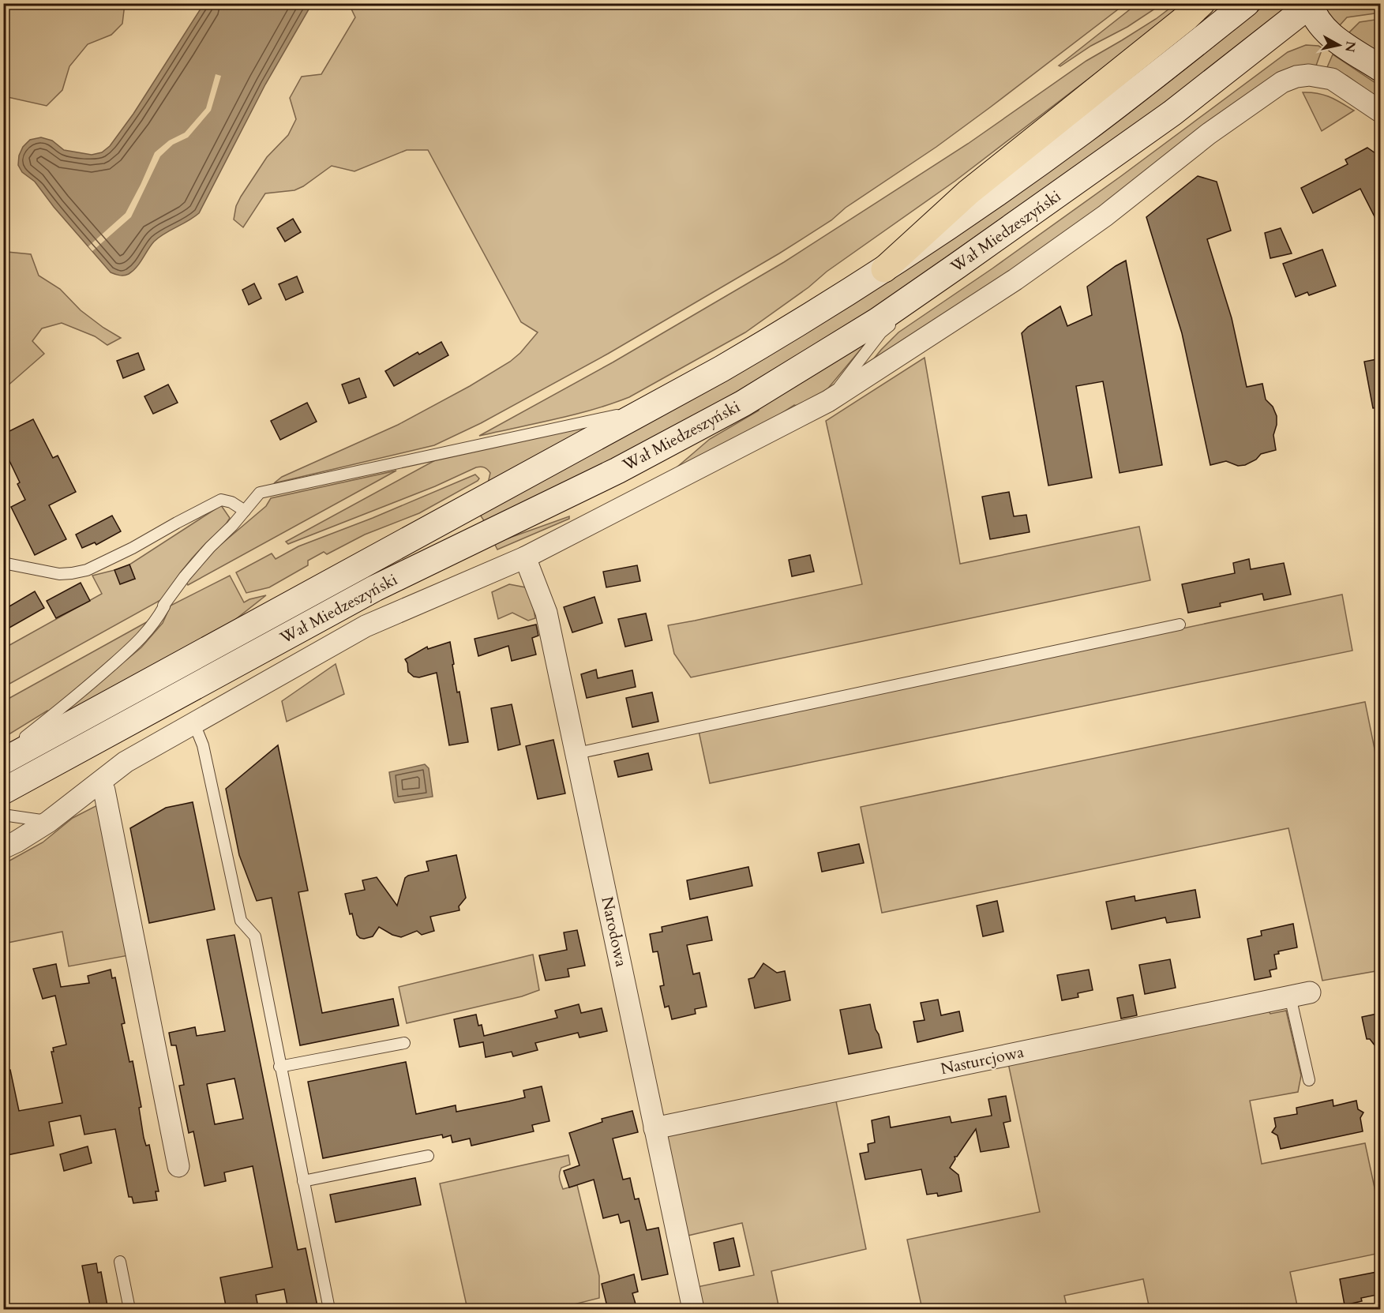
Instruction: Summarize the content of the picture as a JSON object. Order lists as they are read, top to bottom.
{
  "streets": {
    "main road": ["Wał Miedzeszyński"],
    "street": ["Narodowa", "Nasturcjowa"]
  },
  "crossings": [
    ["Wał Miedzeszyński", "Narodowa"],
    ["Narodowa", "Nasturcjowa"]
  ],
  "north": "right"
}
